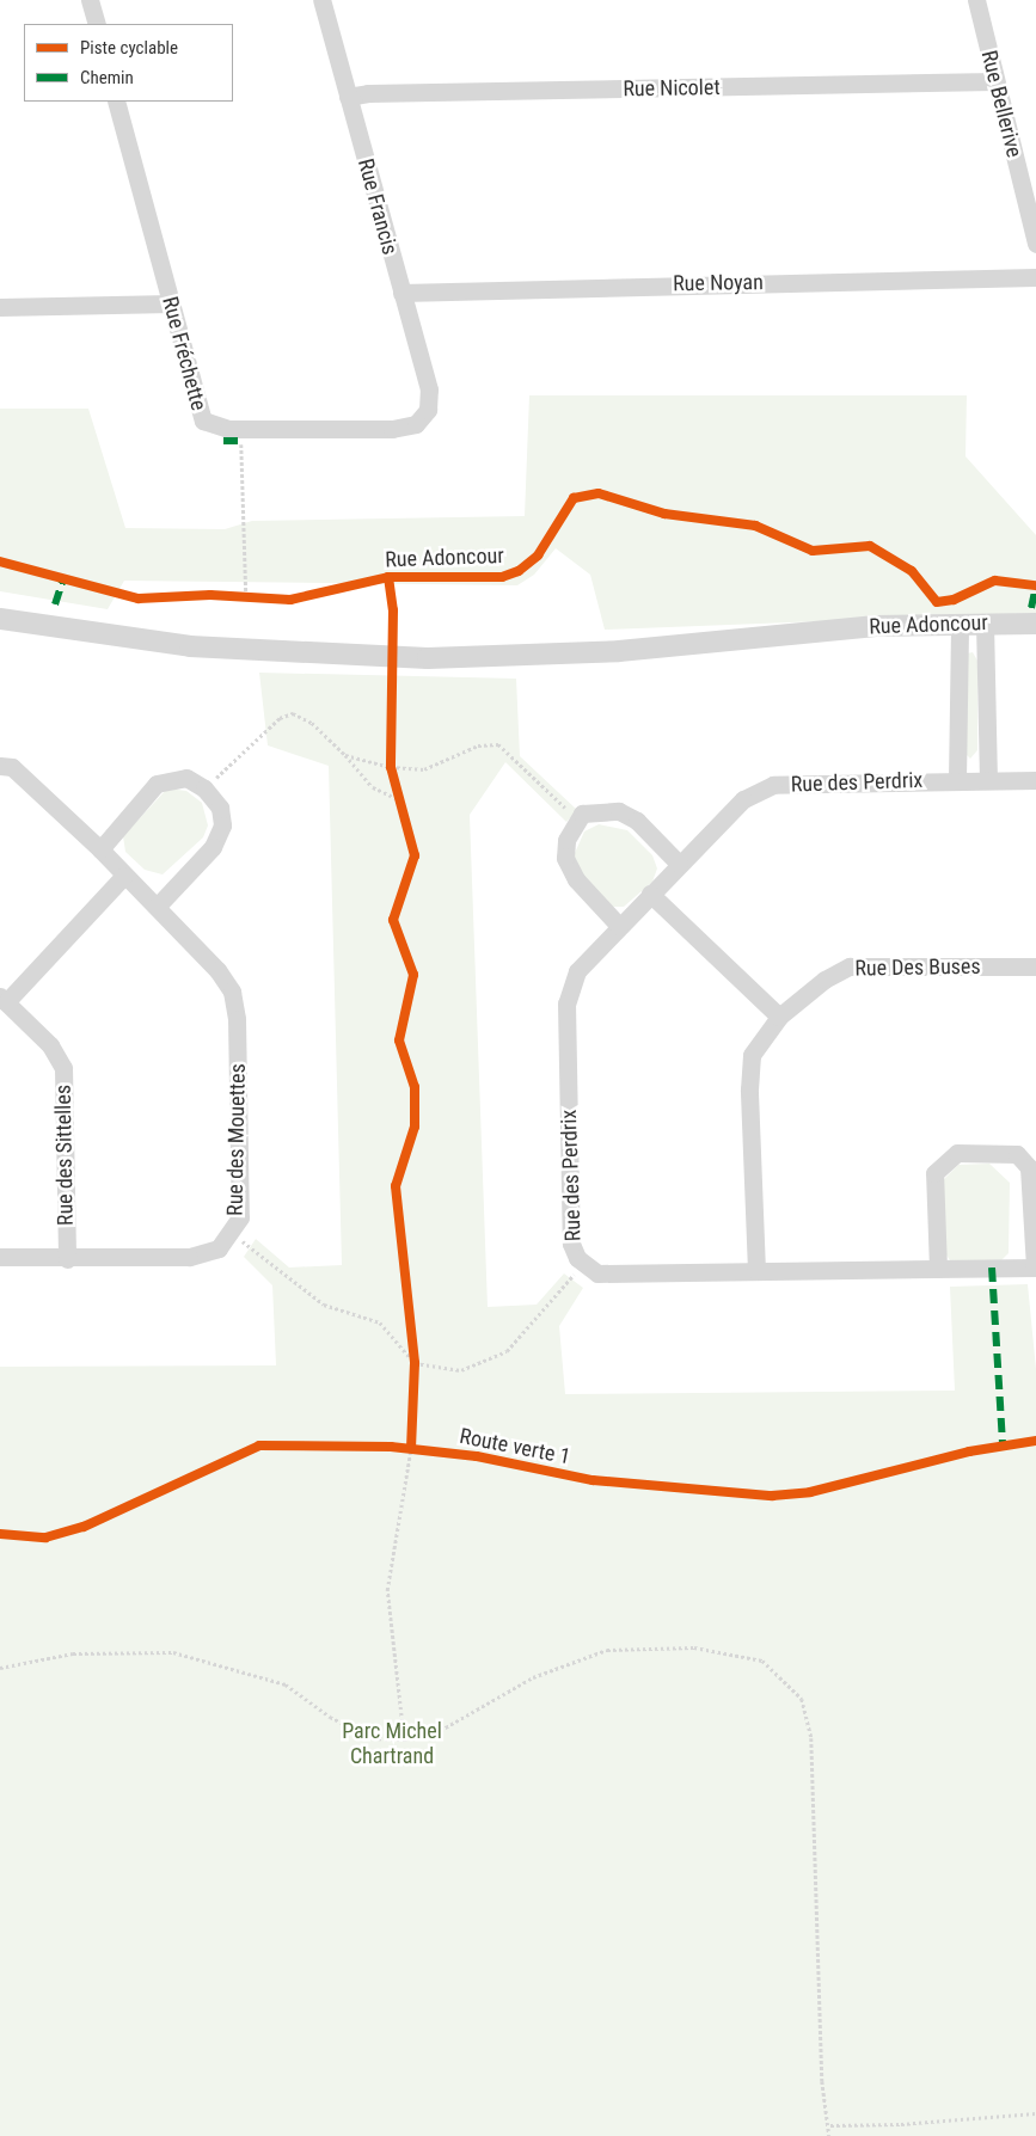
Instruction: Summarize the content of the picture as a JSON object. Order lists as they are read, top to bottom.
{
  "streets": {
    "street": [
      "Rue Nicolet",
      "Rue Bellerive",
      "Rue Francis",
      "Rue Noyan",
      "Rue Fréchette",
      "Rue Adoncour",
      "Rue des Perdrix",
      "Rue Des Buses",
      "Rue des Mouettes",
      "Rue des Sittelles"
    ],
    "cycle path": ["Route verte 1"]
  },
  "crossings": [
    ["Rue Nicolet", "Rue Bellerive"],
    ["Rue Nicolet", "Rue Francis"],
    ["Rue Francis", "Rue Noyan"],
    ["Rue Francis", "Rue Fréchette"],
    ["Rue des Perdrix", "Rue Des Buses"],
    ["Rue des Mouettes", "Rue des Sittelles"]
  ],
  "parks": ["Parc Michel Chartrand"],
  "legend": ["Piste cyclable", "Chemin"]
}
